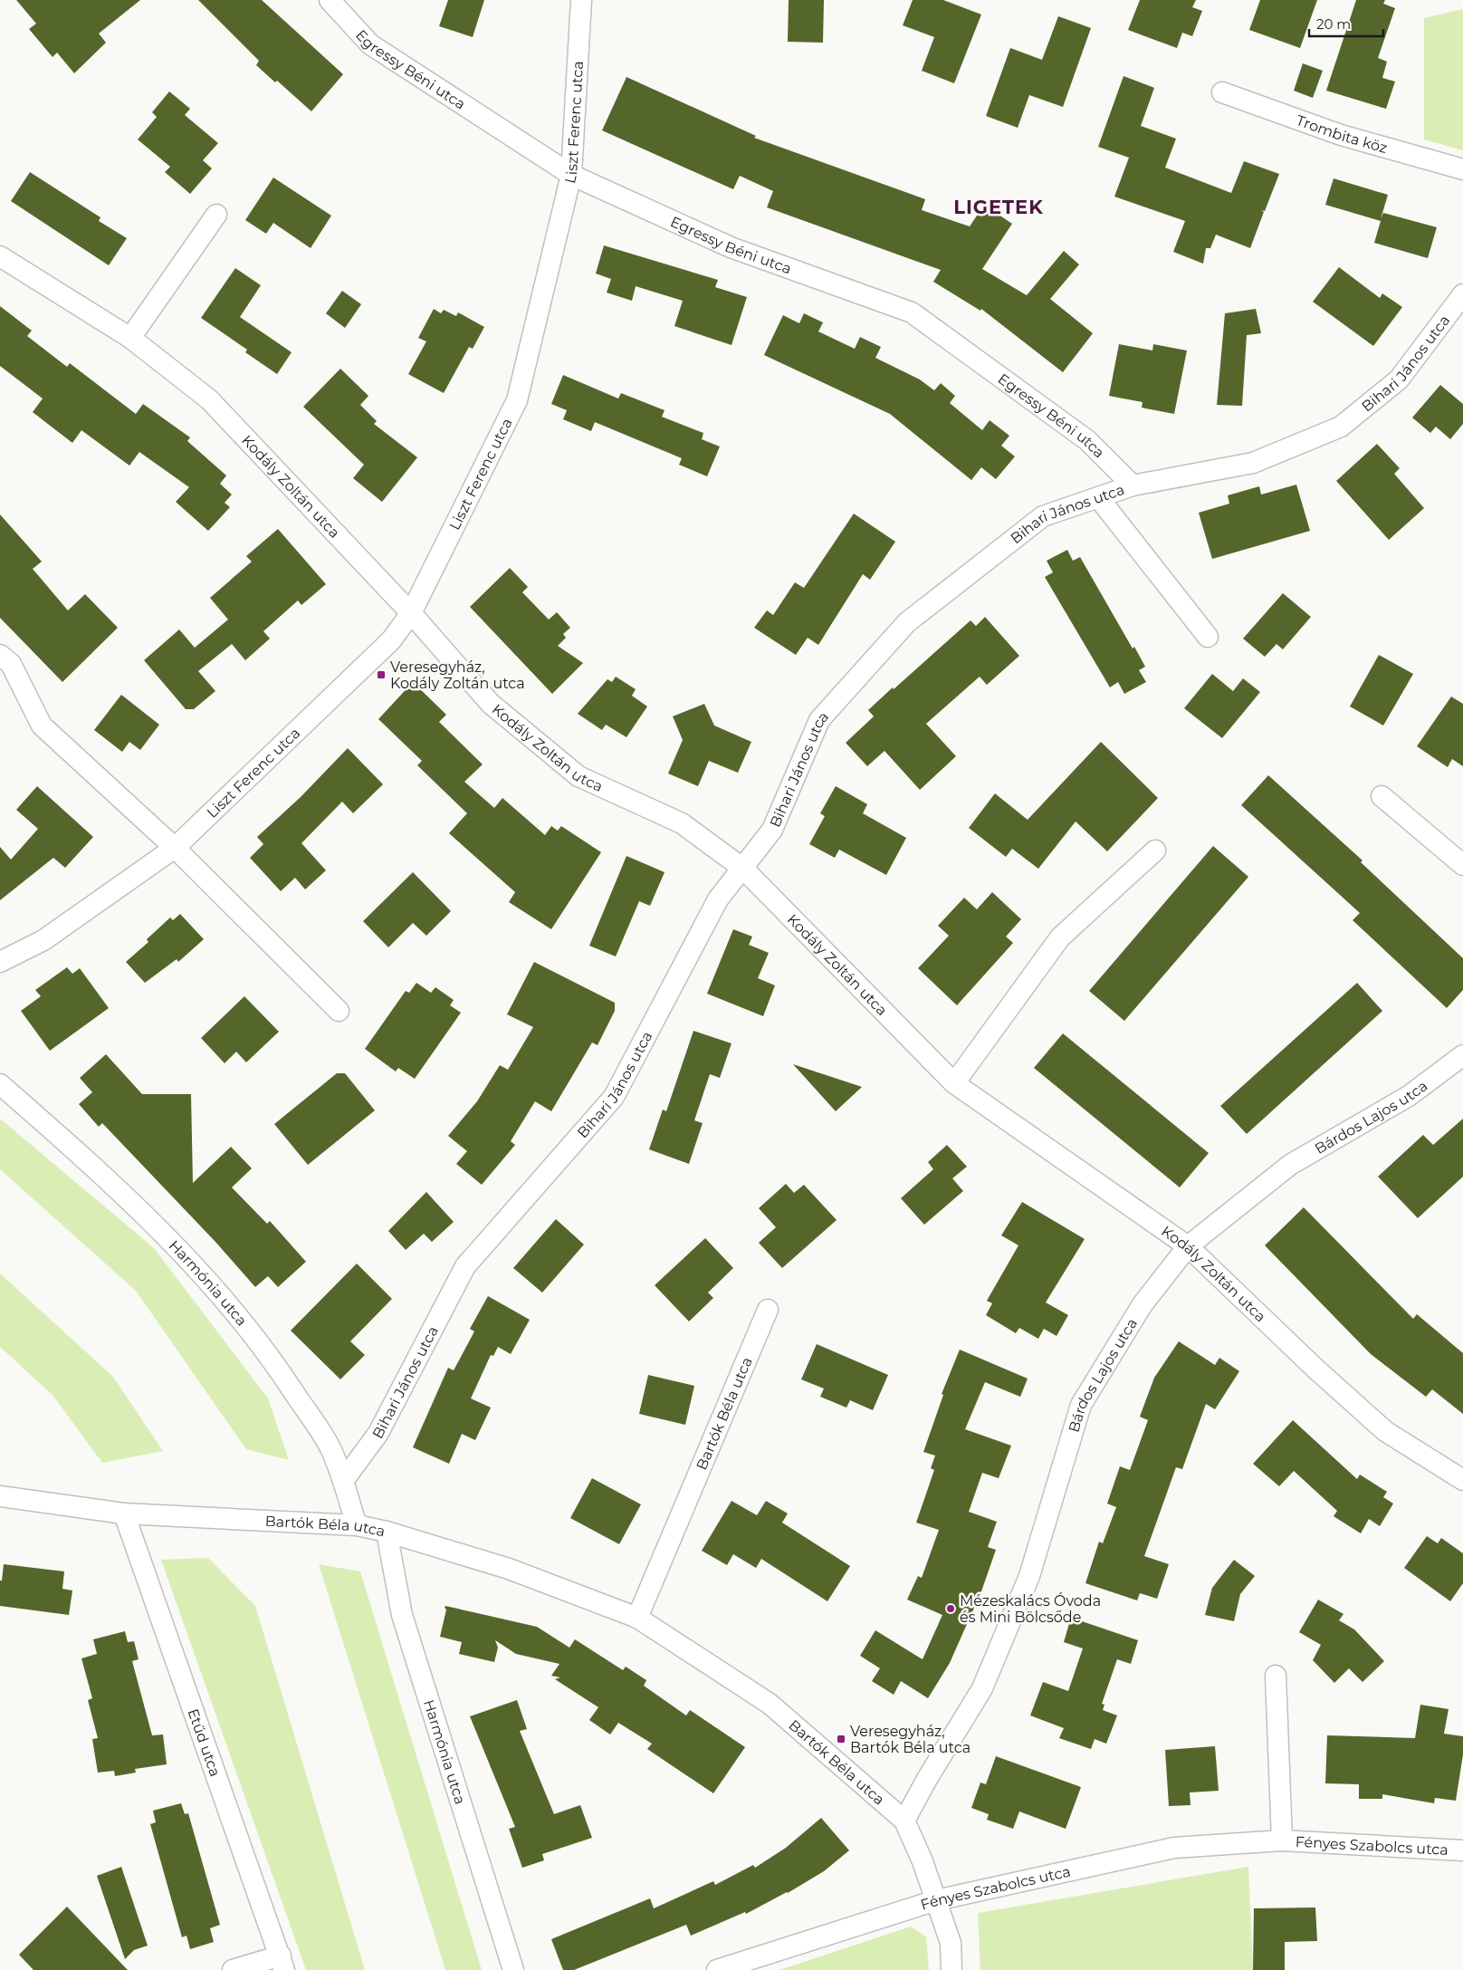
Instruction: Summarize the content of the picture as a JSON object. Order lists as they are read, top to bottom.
{
  "streets": {
    "street": [
      "Egressy Béni utca",
      "Liszt Ferenc utca",
      "Trombita köz",
      "Bihari János utca",
      "Kodály Zoltán utca",
      "Bárdos Lajos utca",
      "Harmónia utca",
      "Bartók Béla utca",
      "Etűd utca",
      "Fényes Szabolcs utca"
    ]
  },
  "crossings": [
    ["Egressy Béni utca", "Liszt Ferenc utca"],
    ["Egressy Béni utca", "Bihari János utca"],
    ["Liszt Ferenc utca", "Kodály Zoltán utca"],
    ["Bihari János utca", "Kodály Zoltán utca"],
    ["Bihari János utca", "Harmónia utca"],
    ["Kodály Zoltán utca", "Bárdos Lajos utca"],
    ["Bárdos Lajos utca", "Bartók Béla utca"],
    ["Harmónia utca", "Bartók Béla utca"],
    ["Bartók Béla utca", "Etűd utca"],
    ["Bartók Béla utca", "Fényes Szabolcs utca"]
  ],
  "districts": ["LIGETEK"],
  "places": {
    "transit": ["Veresegyház, Kodály Zoltán utca", "Veresegyház, Bartók Béla utca"],
    "other": ["Mézeskalács Óvoda és Mini Bölcsőde"]
  },
  "scale_bar": "20 m"
}
